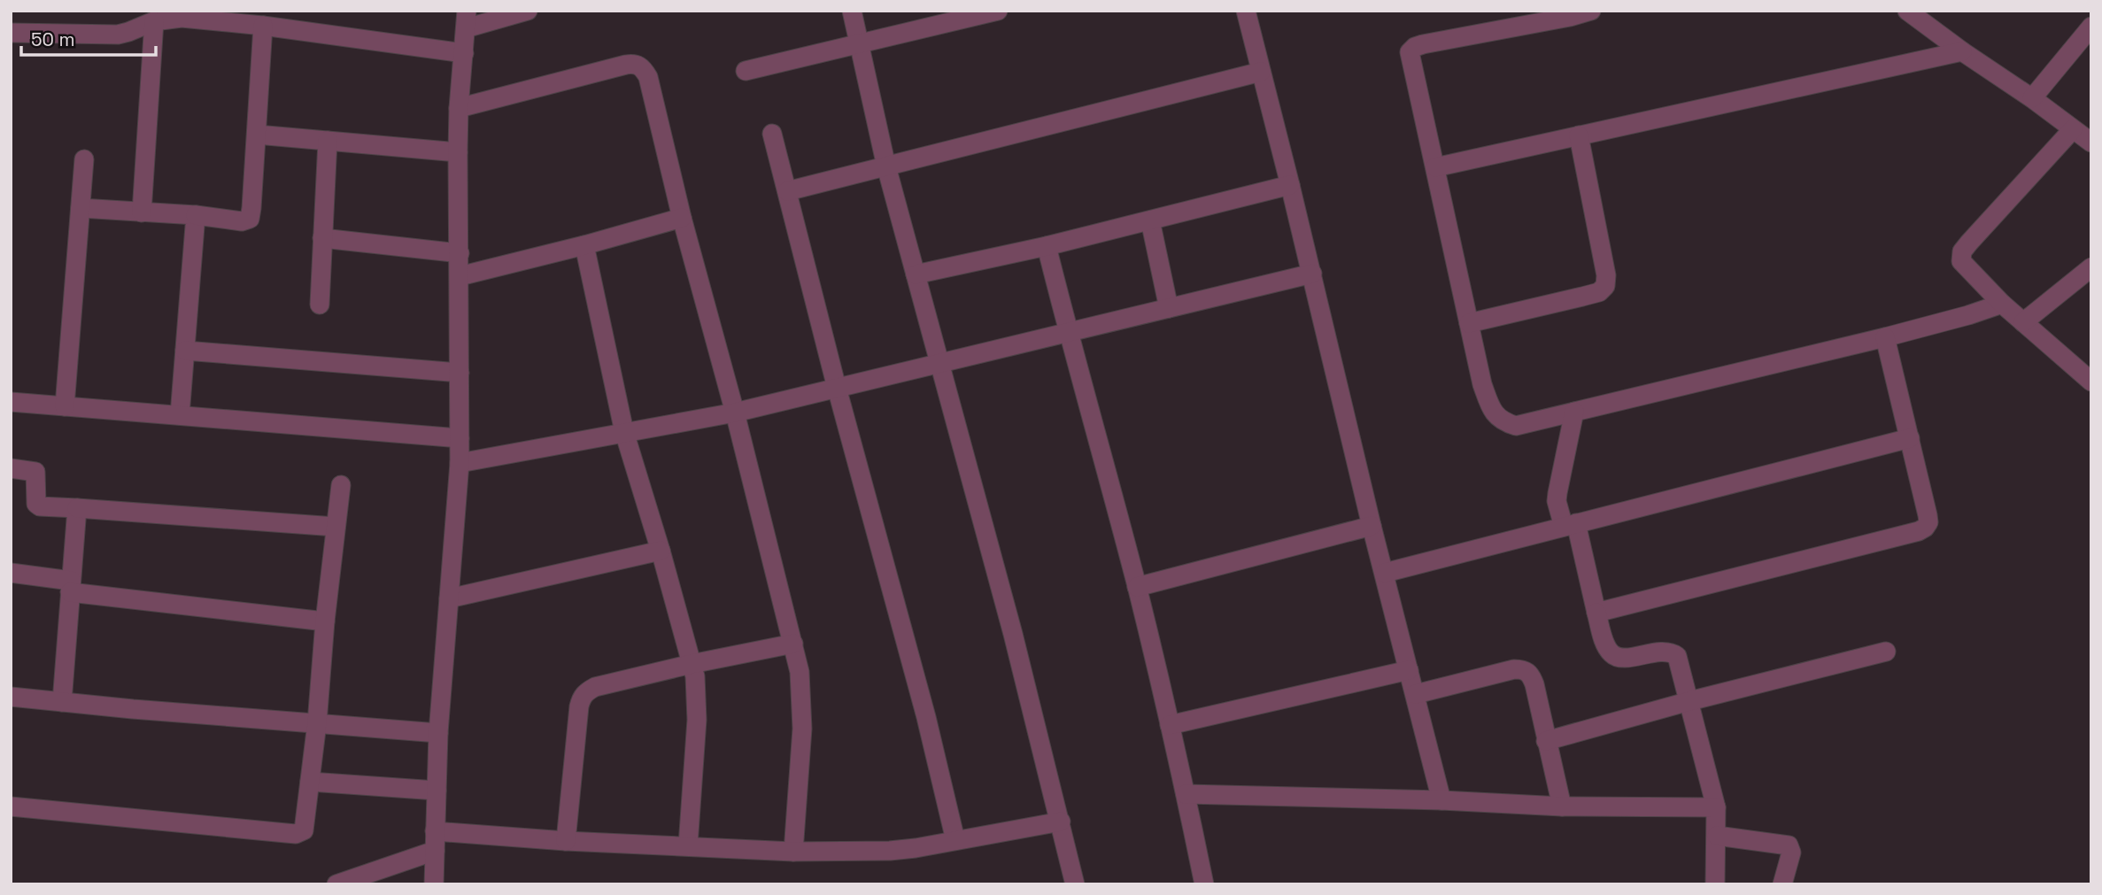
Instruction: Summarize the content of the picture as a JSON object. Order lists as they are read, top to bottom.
{
  "scale_bar": "50 m"
}
